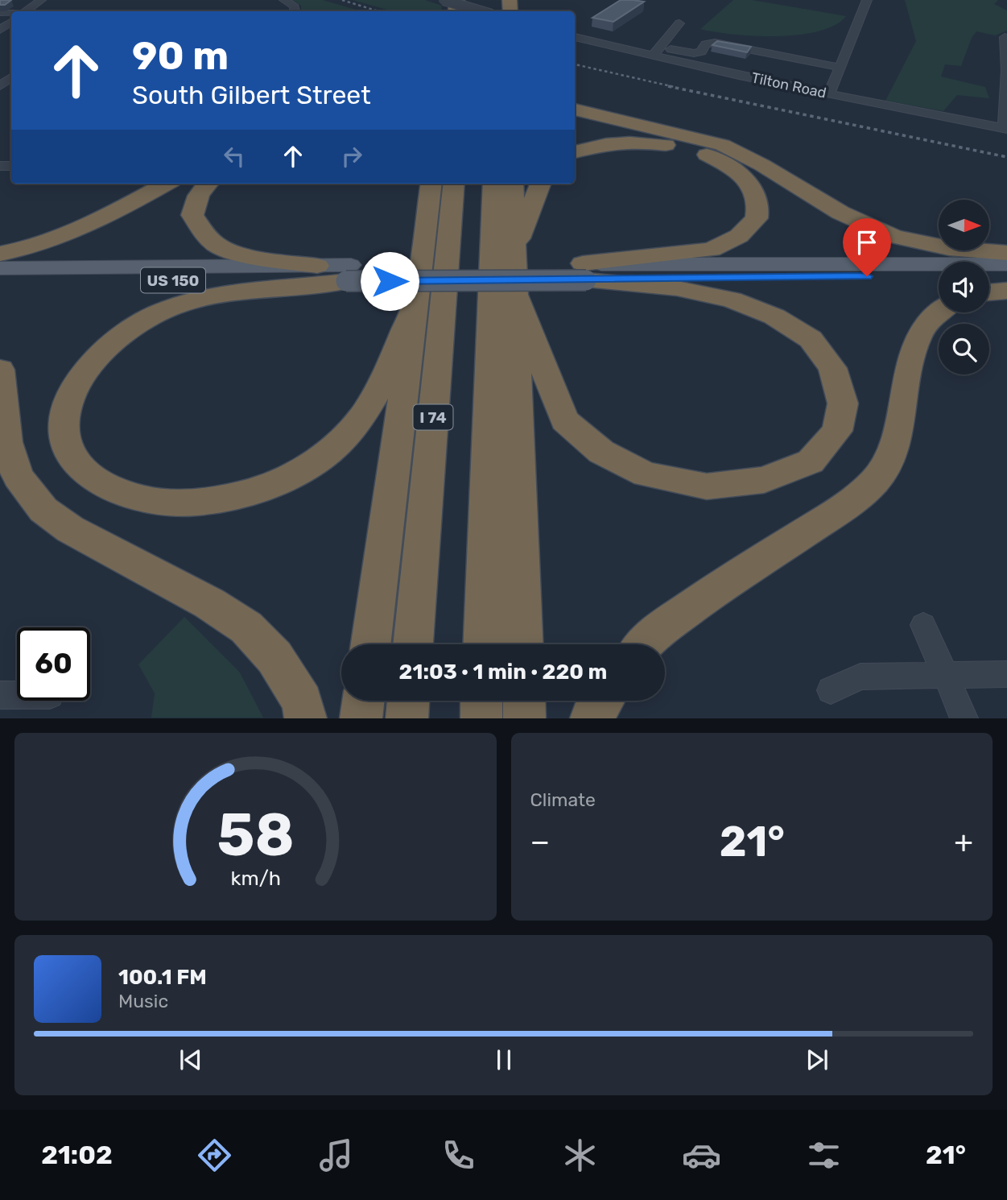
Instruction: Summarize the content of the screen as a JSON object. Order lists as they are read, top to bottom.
{
  "streets": {
    "highway": ["I 74"],
    "main road": ["US 150"],
    "street": ["Tilton Road"]
  },
  "north": "right",
  "page": {
    "turn": ["90 m", "South Gilbert Street"],
    "limit": "60",
    "trip": "21:03 · 1 min · 220 m",
    "tile": "Climate",
    "heat": ["−", "21°", "+"],
    "song": ["100.1 FM", "Music"],
    "tabs": ["21:02", "21°"],
    "gauge": ["58", "km/h"]
  }
}
